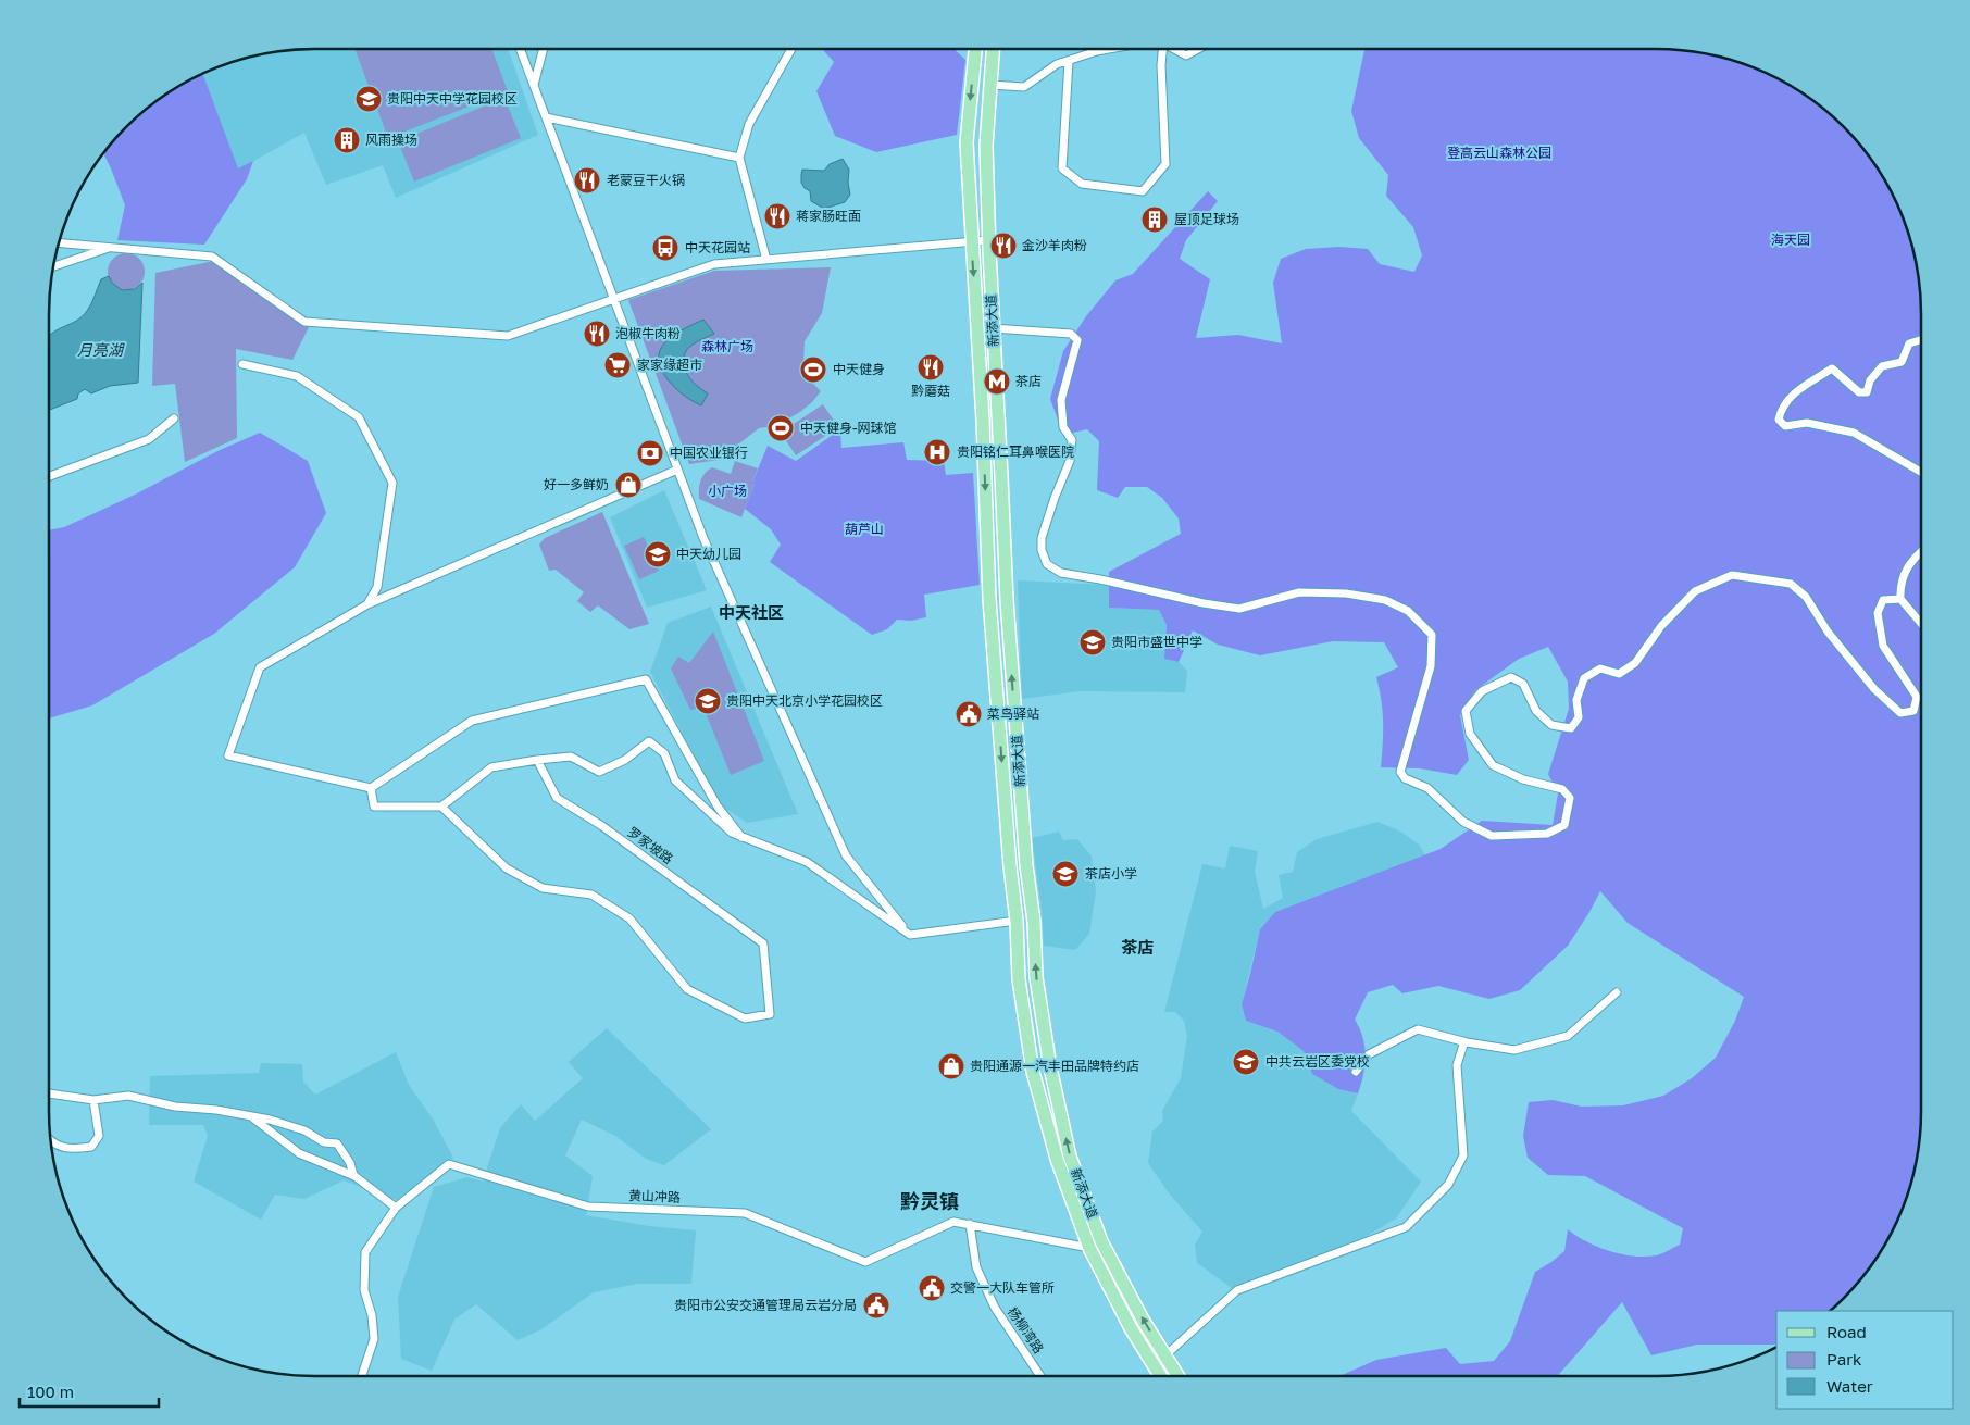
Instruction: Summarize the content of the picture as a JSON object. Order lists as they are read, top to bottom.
{
  "streets": {
    "main road": ["新添大道"],
    "street": ["罗家坡路", "黄山冲路", "杨柳湾路"]
  },
  "crossings": [
    ["新添大道", "黄山冲路"],
    ["黄山冲路", "杨柳湾路"]
  ],
  "districts": ["中天社区", "茶店", "黔灵镇"],
  "water": ["月亮湖"],
  "parks": [
    "登高云山森林公园",
    "海天园",
    "森林广场",
    "小广场",
    "葫芦山"
  ],
  "places": {
    "school or university": [
      "贵阳中天中学花园校区",
      "中天幼儿园",
      "贵阳市盛世中学",
      "贵阳中天北京小学花园校区",
      "茶店小学",
      "中共云岩区委党校"
    ],
    "building": ["风雨操场", "屋顶足球场"],
    "restaurant": [
      "老蒙豆干火锅",
      "蒋家肠旺面",
      "金沙羊肉粉",
      "泡椒牛肉粉",
      "黔蘑菇"
    ],
    "bus stop": ["中天花园站"],
    "supermarket": ["家家缘超市"],
    "sports": ["中天健身", "中天健身-网球馆"],
    "metro station": ["茶店"],
    "hospital": ["贵阳铭仁耳鼻喉医院"],
    "bank": ["中国农业银行"],
    "shop": ["好一多鲜奶", "贵阳通源一汽丰田品牌特约店"],
    "public building": ["菜鸟驿站", "交警一大队车管所", "贵阳市公安交通管理局云岩分局"]
  },
  "legend": ["Road", "Park", "Water"],
  "scale_bar": "100 m"
}
